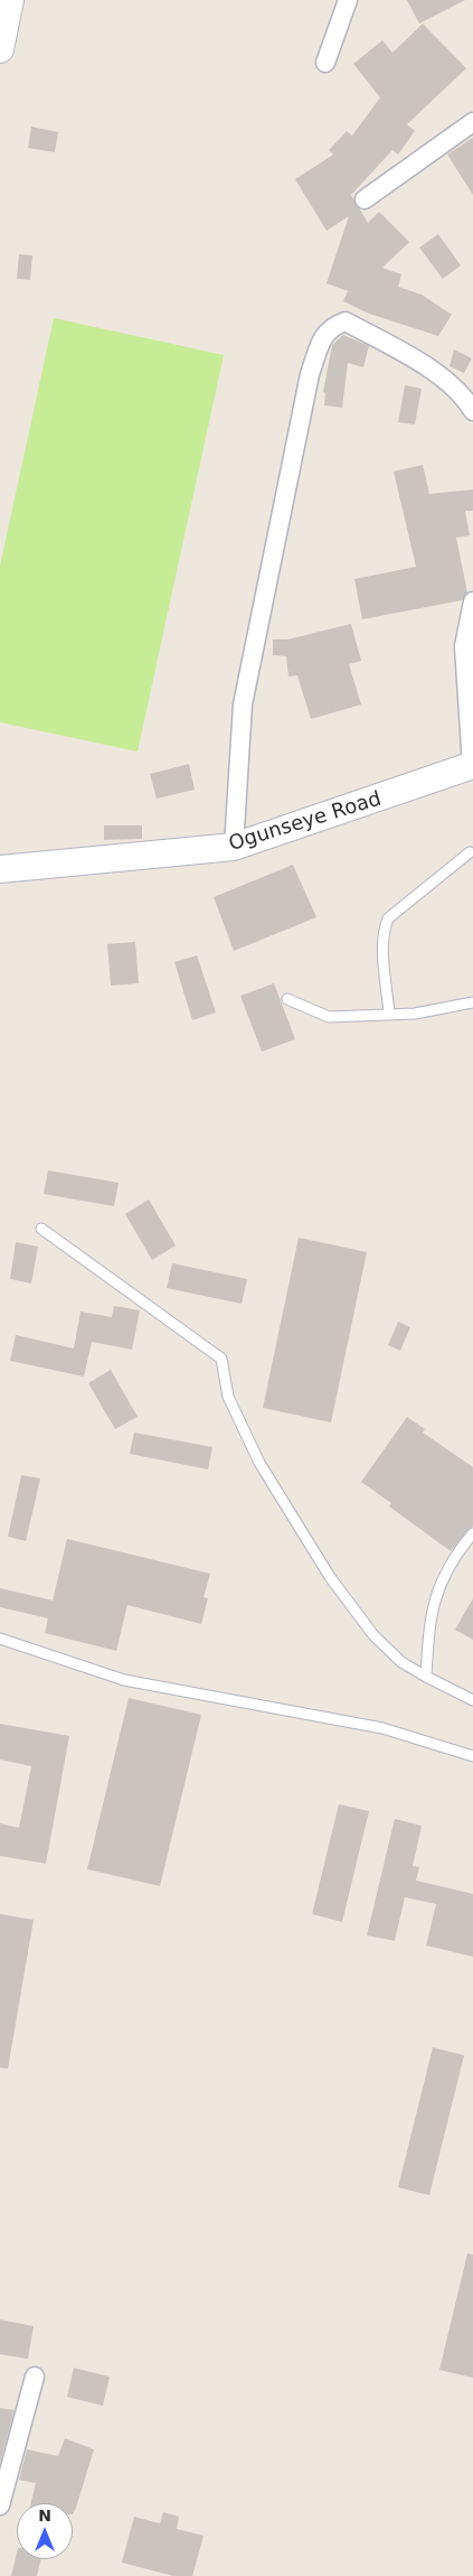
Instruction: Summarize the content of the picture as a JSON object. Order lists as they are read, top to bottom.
{
  "streets": {
    "street": ["Ogunseye Road"]
  },
  "north": "top"
}
